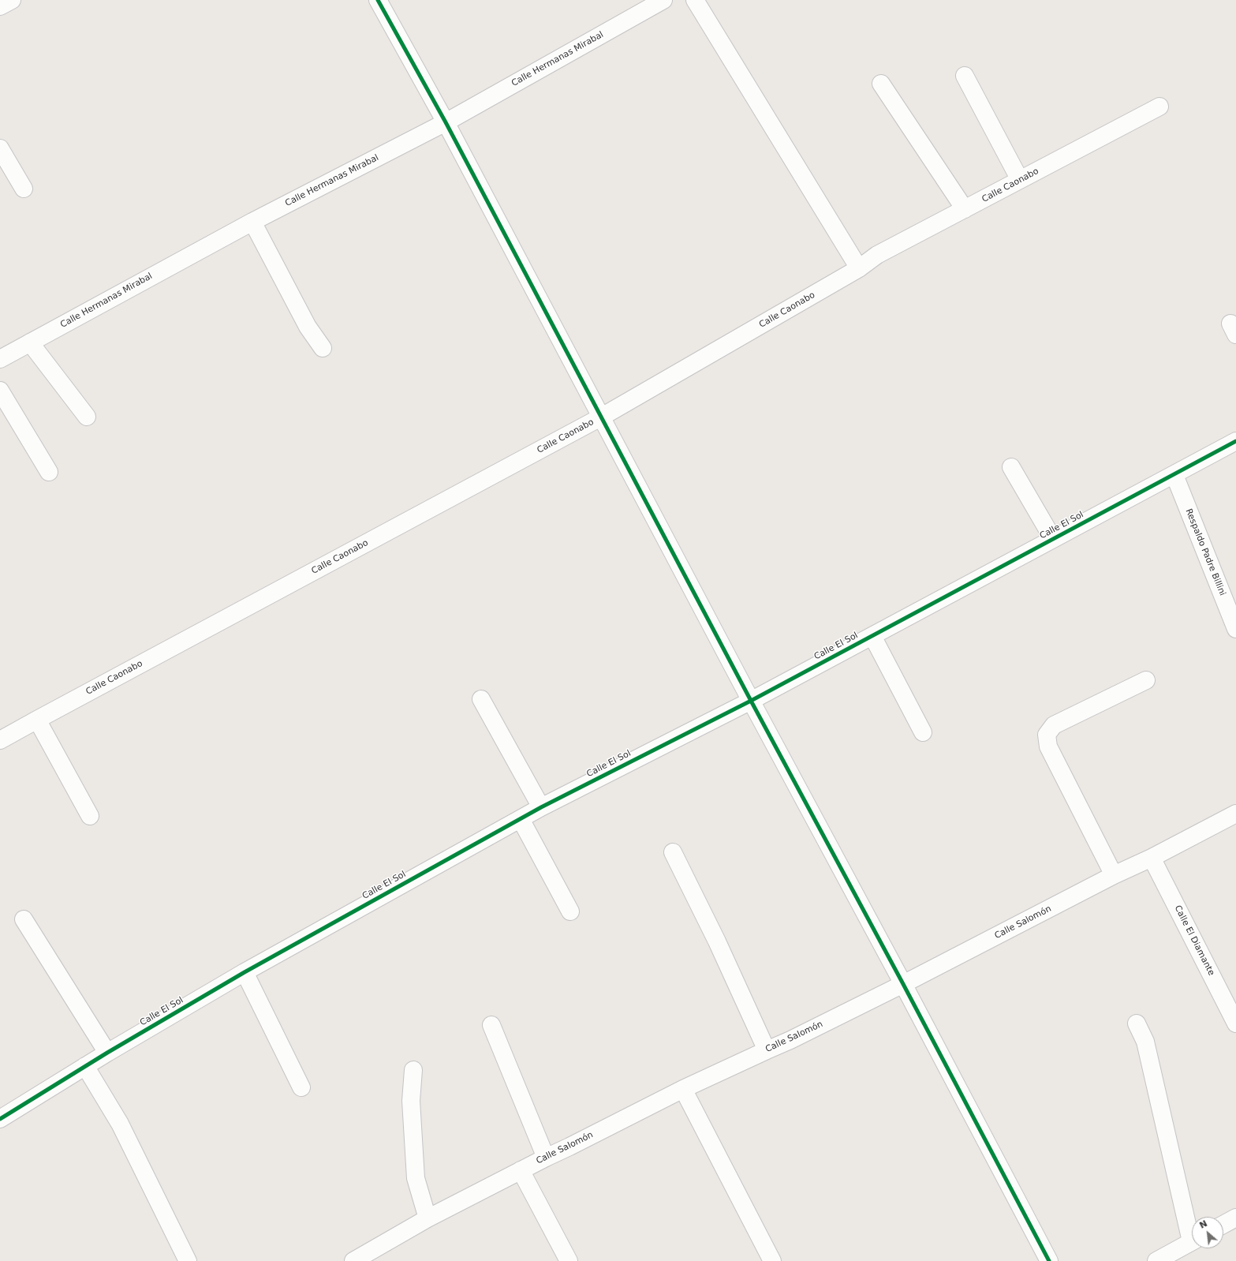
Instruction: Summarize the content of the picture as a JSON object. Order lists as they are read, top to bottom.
{
  "streets": {
    "street": [
      "Calle Hermanas Mirabal",
      "Calle Caonabo",
      "Calle El Sol",
      "Respaldo Padre Billini",
      "Calle Salomón",
      "Calle El Diamante"
    ]
  },
  "crossings": [
    ["Calle El Sol", "Respaldo Padre Billini"],
    ["Calle Salomón", "Calle El Diamante"]
  ],
  "north": "top left"
}
